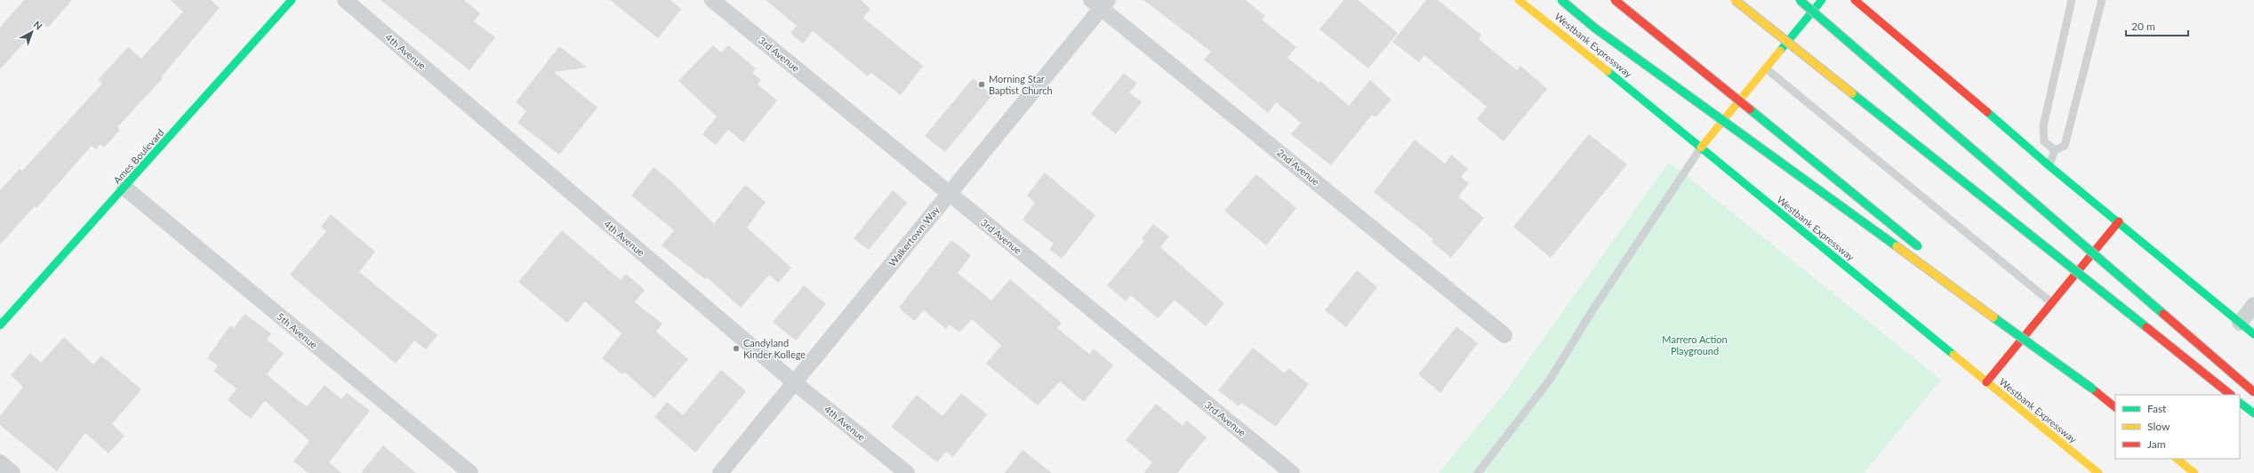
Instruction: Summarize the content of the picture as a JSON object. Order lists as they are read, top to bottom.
{
  "streets": {
    "main road": ["Westbank Expressway", "Ames Boulevard"],
    "street": [
      "4th Avenue",
      "3rd Avenue",
      "2nd Avenue",
      "Walkertown Way",
      "5th Avenue"
    ]
  },
  "crossings": [
    ["4th Avenue", "Walkertown Way"],
    ["3rd Avenue", "Walkertown Way"],
    ["Ames Boulevard", "5th Avenue"],
    ["2nd Avenue", "Walkertown Way"]
  ],
  "parks": ["Marrero Action Playground"],
  "places": ["Morning Star Baptist Church", "Candyland Kinder Kollege"],
  "legend": ["Fast", "Slow", "Jam"],
  "scale_bar": "20 m",
  "north": "top right"
}
